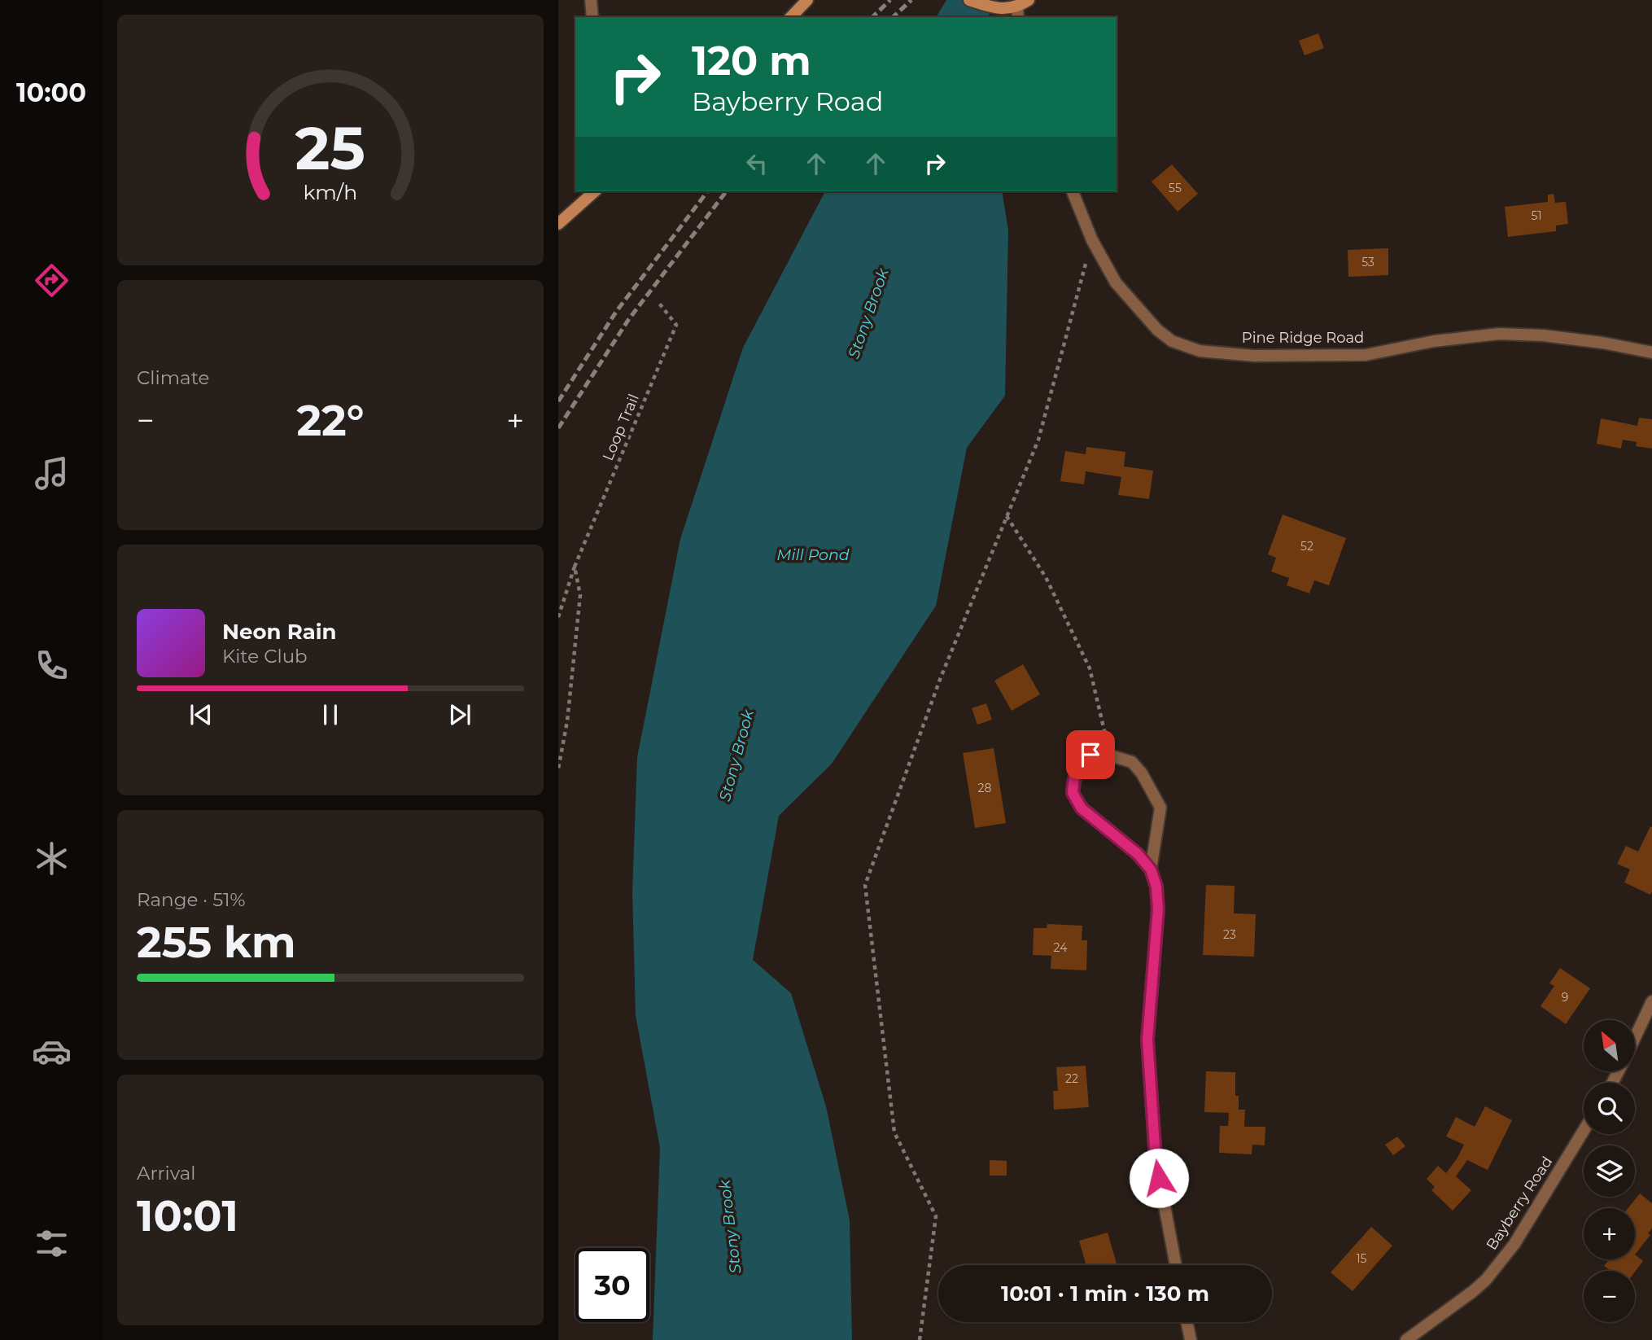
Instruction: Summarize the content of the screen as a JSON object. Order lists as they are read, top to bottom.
{
  "streets": {
    "street": ["Pine Ridge Road", "Bayberry Road"],
    "path": ["Loop Trail"]
  },
  "water": ["Stony Brook", "Mill Pond"],
  "house_numbers": [
    "55",
    "51",
    "53",
    "52",
    "28",
    "23",
    "24",
    "9",
    "22",
    "15"
  ],
  "north": "top left",
  "page": {
    "tabs": "10:00",
    "turn": ["120 m", "Bayberry Road"],
    "tile": [
      "Climate",
      ["Range · 51%", "255 km"],
      ["Arrival", "10:01"]
    ],
    "heat": ["−", "22°", "+"],
    "song": ["Neon Rain", "Kite Club"],
    "map_buttons": ["+", "−"],
    "limit": "30",
    "trip": "10:01 · 1 min · 130 m",
    "gauge": ["25", "km/h"]
  }
}
